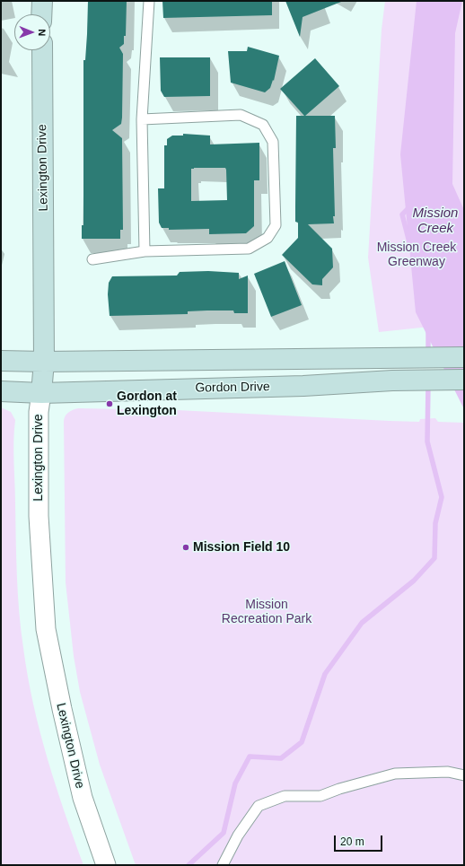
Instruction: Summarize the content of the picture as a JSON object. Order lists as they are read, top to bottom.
{
  "streets": {
    "main road": ["Lexington Drive", "Gordon Drive"]
  },
  "crossings": [
    ["Lexington Drive", "Gordon Drive"]
  ],
  "water": ["Mission Creek"],
  "parks": ["Mission Creek Greenway", "Mission Recreation Park"],
  "places": ["Gordon at Lexington", "Mission Field 10"],
  "scale_bar": "20 m",
  "north": "right"
}
